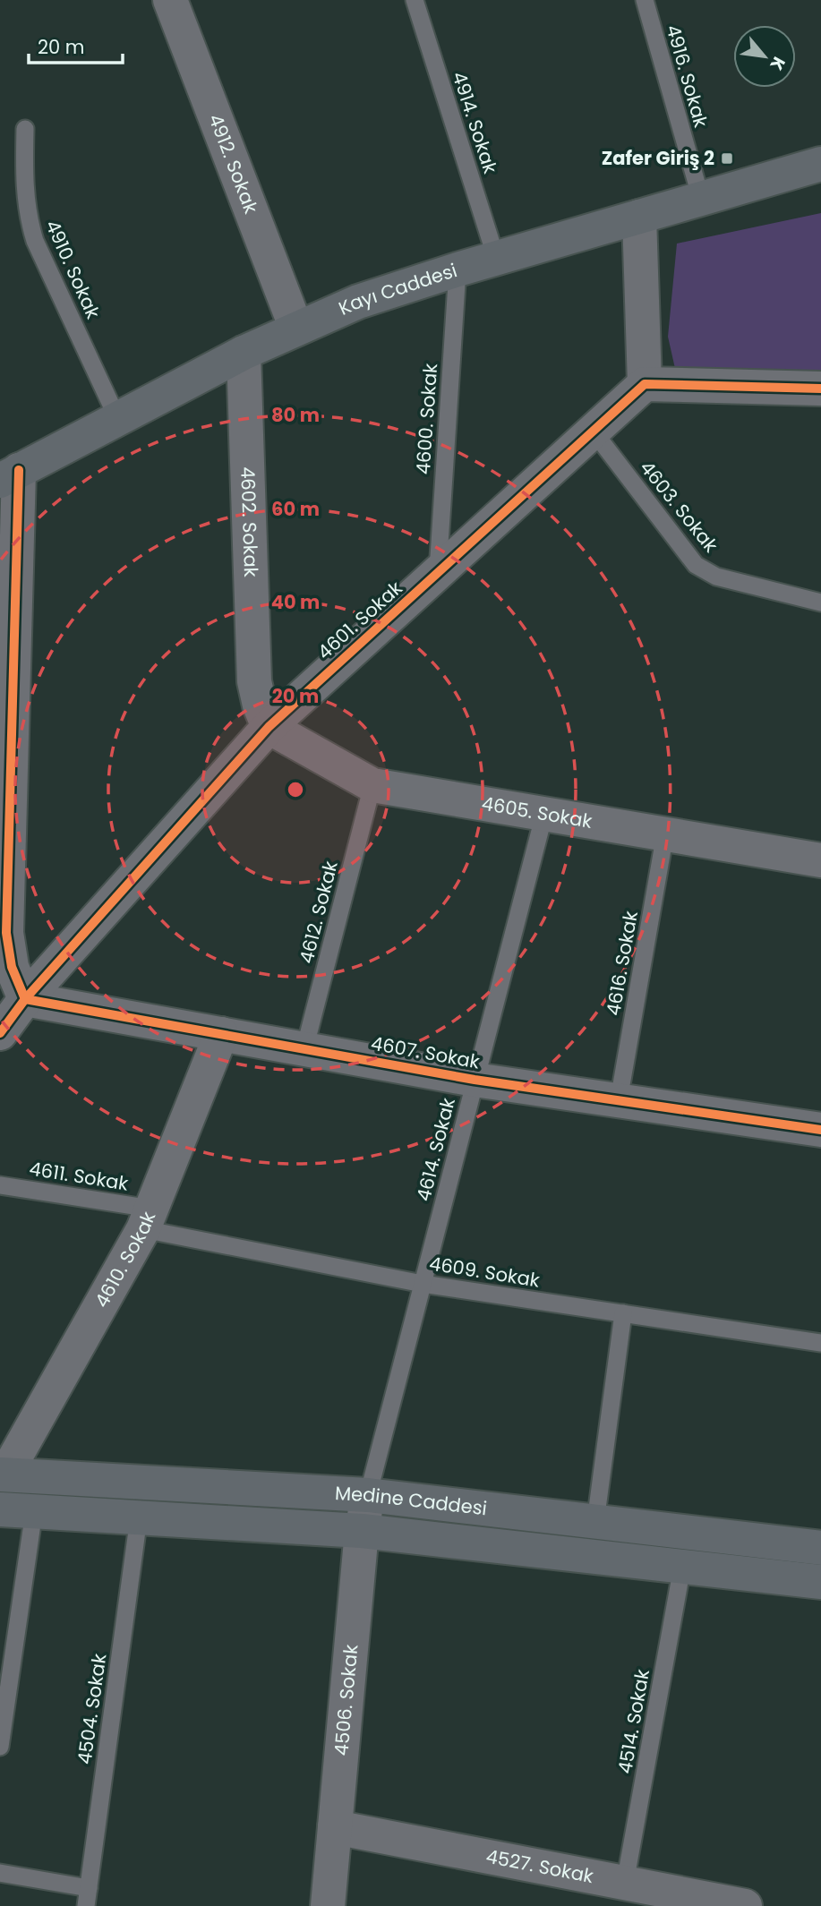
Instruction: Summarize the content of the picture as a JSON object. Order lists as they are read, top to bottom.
{
  "streets": {
    "street": [
      "4912. Sokak",
      "Kayı Caddesi",
      "4602. Sokak",
      "4601. Sokak",
      "4605. Sokak",
      "4607. Sokak",
      "4610. Sokak",
      "Medine Caddesi",
      "4506. Sokak",
      "4527. Sokak"
    ],
    "lane": [
      "4916. Sokak",
      "4914. Sokak",
      "4910. Sokak",
      "4600. Sokak",
      "4603. Sokak",
      "4612. Sokak",
      "4616. Sokak",
      "4614. Sokak",
      "4611. Sokak",
      "4609. Sokak",
      "4504. Sokak",
      "4514. Sokak"
    ]
  },
  "crossings": [
    ["4916. Sokak", "Kayı Caddesi"],
    ["4914. Sokak", "Kayı Caddesi"],
    ["4912. Sokak", "Kayı Caddesi"],
    ["4910. Sokak", "Kayı Caddesi"],
    ["Kayı Caddesi", "4600. Sokak"],
    ["Kayı Caddesi", "4602. Sokak"],
    ["4600. Sokak", "4601. Sokak"],
    ["4603. Sokak", "4601. Sokak"],
    ["4602. Sokak", "4601. Sokak"],
    ["4602. Sokak", "4605. Sokak"],
    ["4601. Sokak", "4605. Sokak"],
    ["4601. Sokak", "4607. Sokak"],
    ["4605. Sokak", "4612. Sokak"],
    ["4605. Sokak", "4616. Sokak"],
    ["4605. Sokak", "4614. Sokak"],
    ["4612. Sokak", "4607. Sokak"],
    ["4616. Sokak", "4607. Sokak"],
    ["4607. Sokak", "4614. Sokak"],
    ["4607. Sokak", "4610. Sokak"],
    ["4614. Sokak", "4609. Sokak"],
    ["4614. Sokak", "Medine Caddesi"],
    ["4614. Sokak", "4506. Sokak"],
    ["4611. Sokak", "4610. Sokak"],
    ["4611. Sokak", "4609. Sokak"],
    ["4610. Sokak", "4609. Sokak"],
    ["4610. Sokak", "Medine Caddesi"],
    ["Medine Caddesi", "4506. Sokak"],
    ["Medine Caddesi", "4504. Sokak"],
    ["Medine Caddesi", "4514. Sokak"],
    ["4506. Sokak", "4527. Sokak"],
    ["4514. Sokak", "4527. Sokak"]
  ],
  "places": {
    "transit": ["Zafer Giriş 2"]
  },
  "scale_bar": "20 m",
  "north": "bottom right",
  "rings": [
    "80 m",
    "60 m",
    "40 m",
    "20 m"
  ]
}
